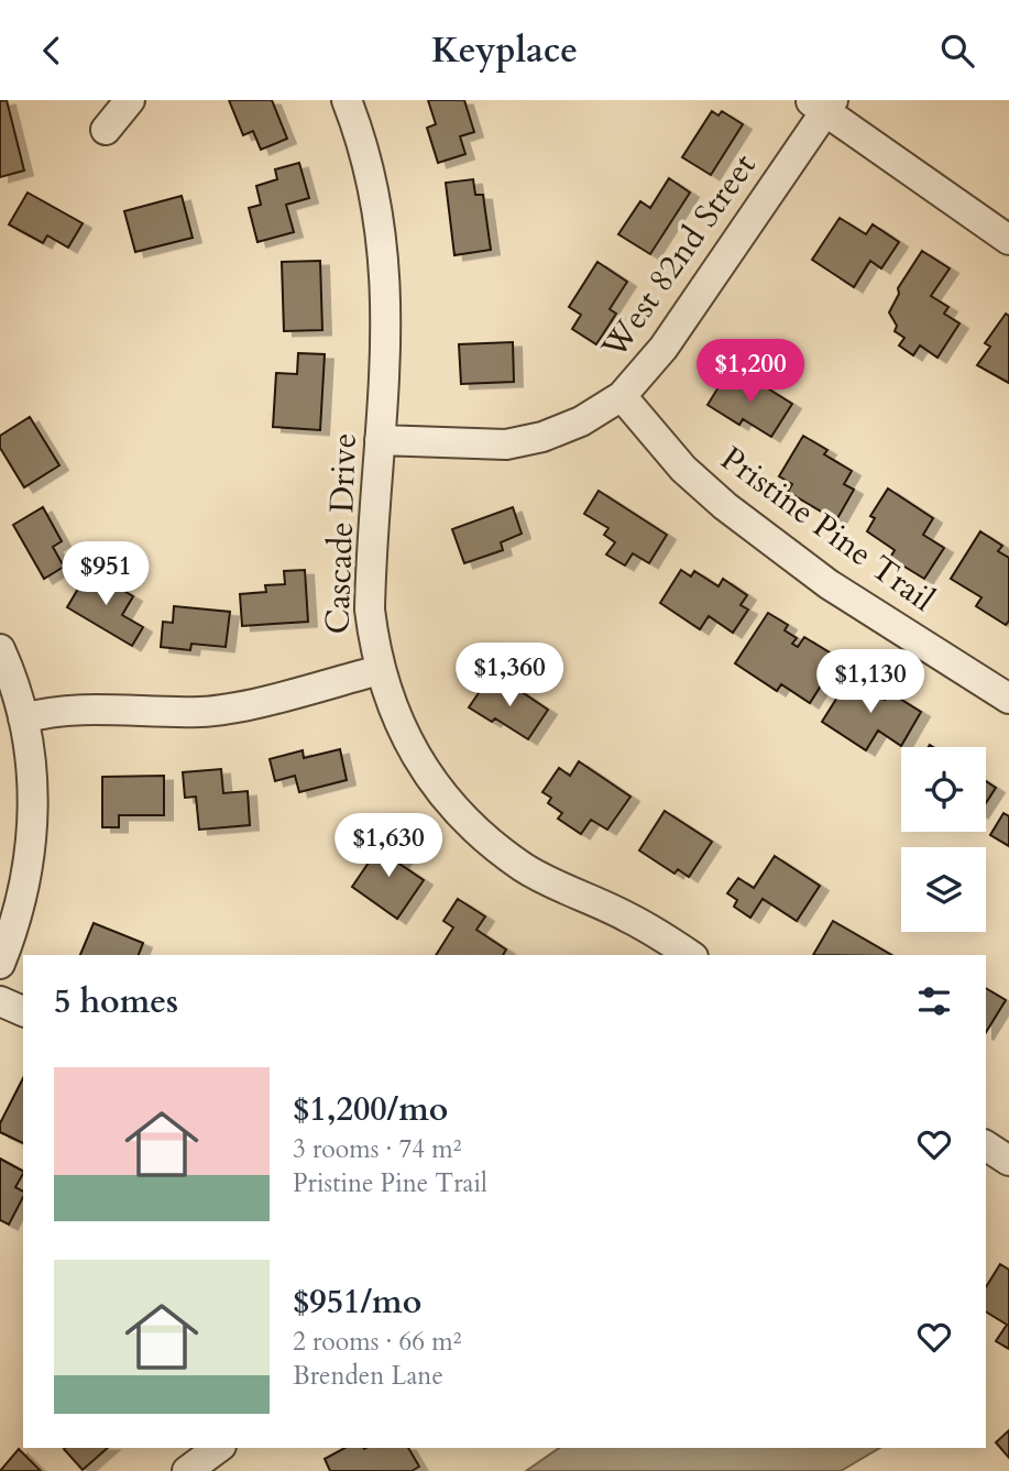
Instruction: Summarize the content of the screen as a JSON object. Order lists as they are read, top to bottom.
{
  "streets": {
    "street": ["West 82nd Street", "Pristine Pine Trail", "Cascade Drive"]
  },
  "crossings": [
    ["West 82nd Street", "Pristine Pine Trail"],
    ["West 82nd Street", "Cascade Drive"]
  ],
  "page": {
    "header": "Keyplace",
    "price": [
      "$1,200",
      "$951",
      "$1,360",
      "$1,130",
      "$1,630"
    ],
    "heading": "5 homes",
    "list": [
      {
        "name": "$1,200/mo",
        "note": "3 rooms · 74 m² · Pristine Pine Trail"
      },
      {
        "name": "$951/mo",
        "note": "2 rooms · 66 m² · Brenden Lane"
      }
    ]
  }
}
